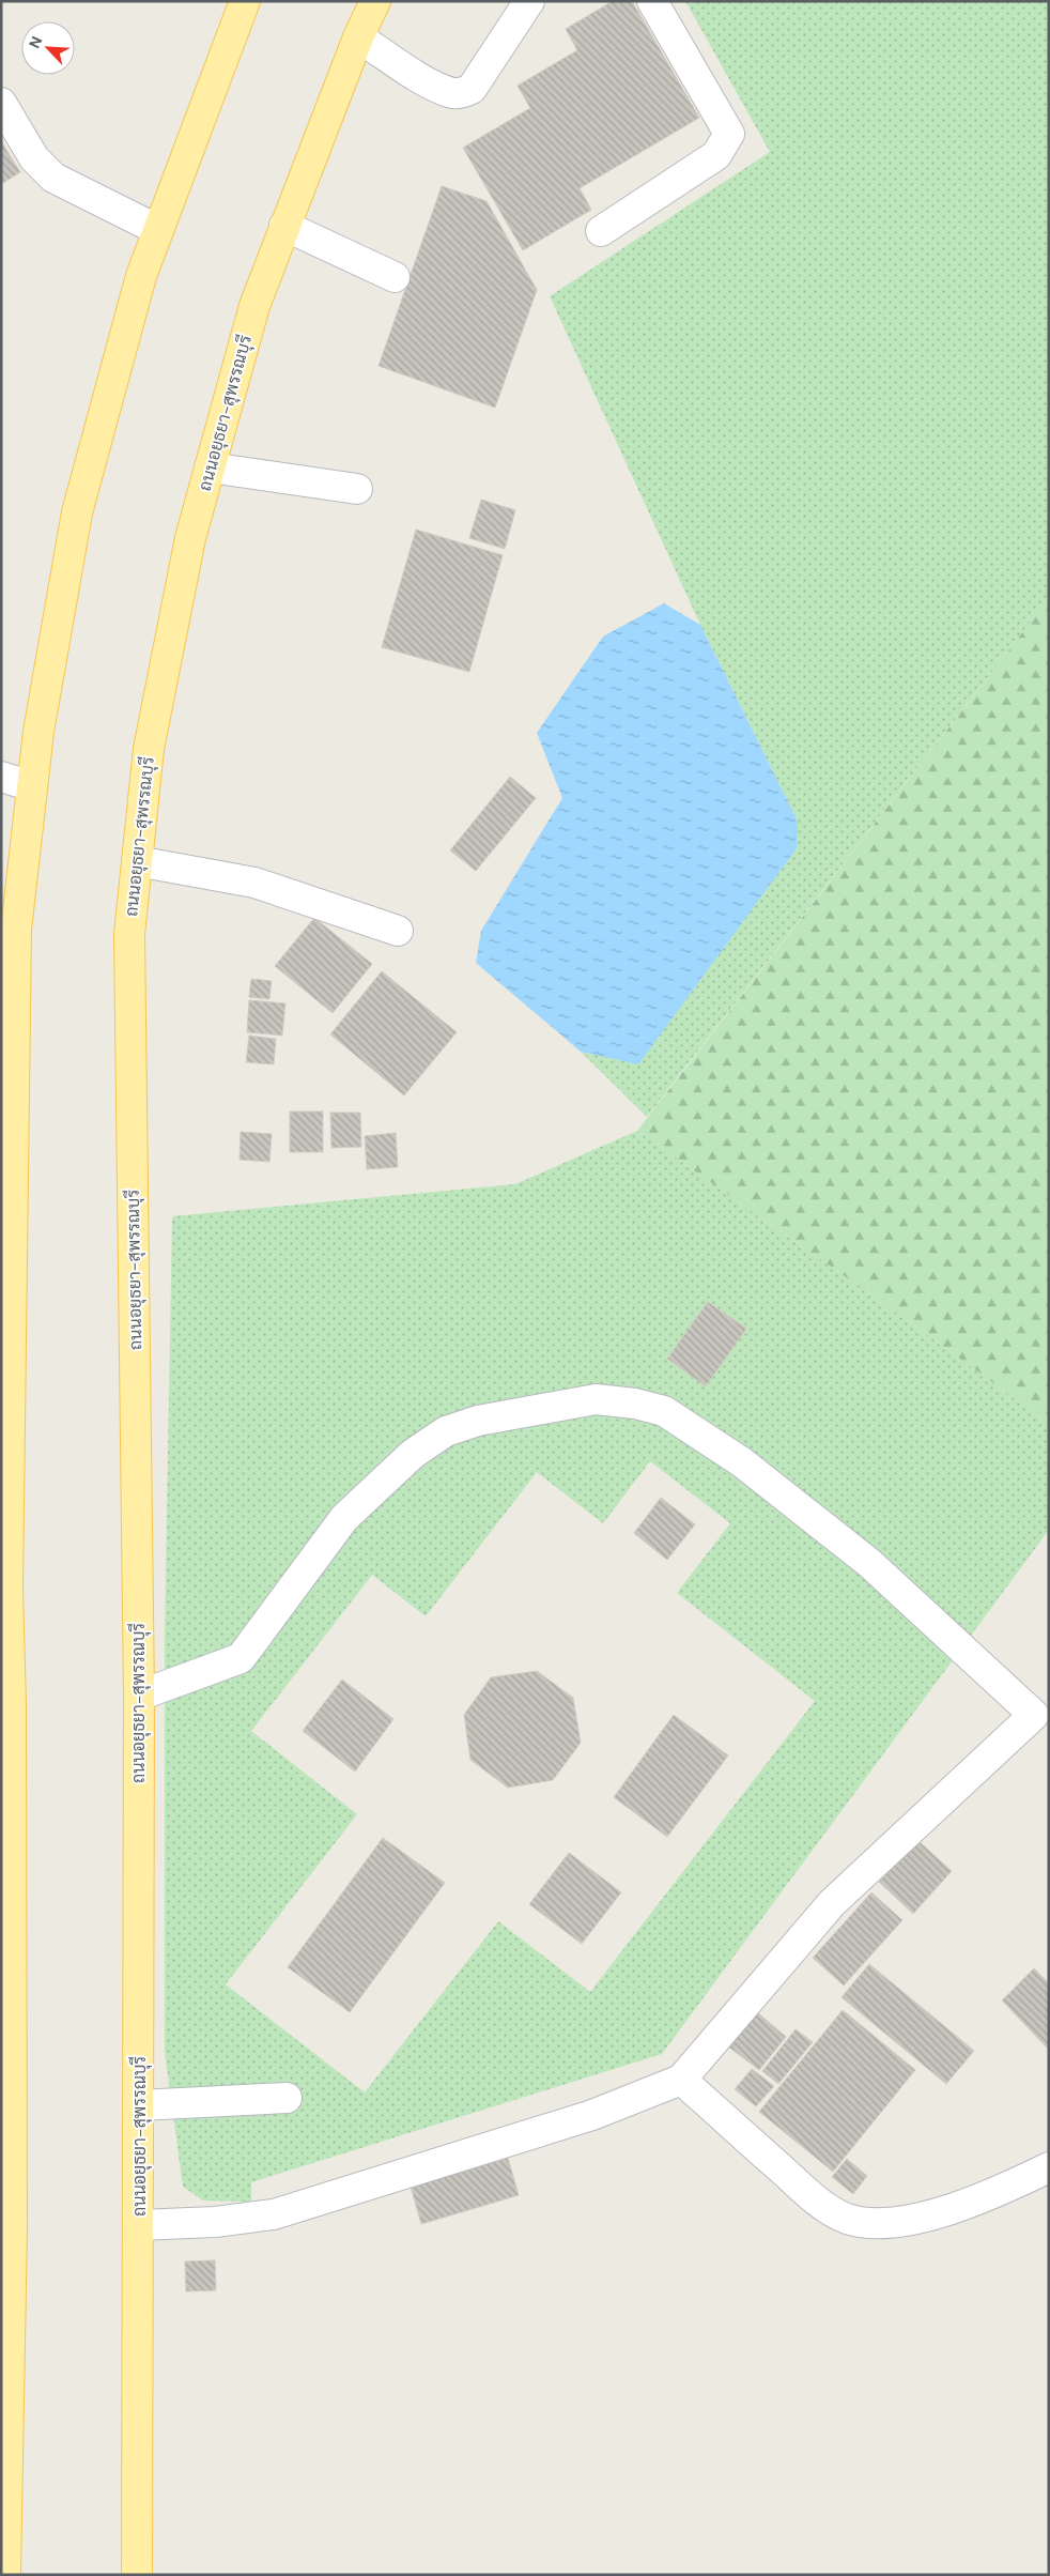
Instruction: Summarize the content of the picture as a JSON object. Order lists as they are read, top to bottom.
{
  "streets": {
    "main road": ["ถนนอยุธยา-สุพรรณบุรี"]
  },
  "north": "top left"
}
